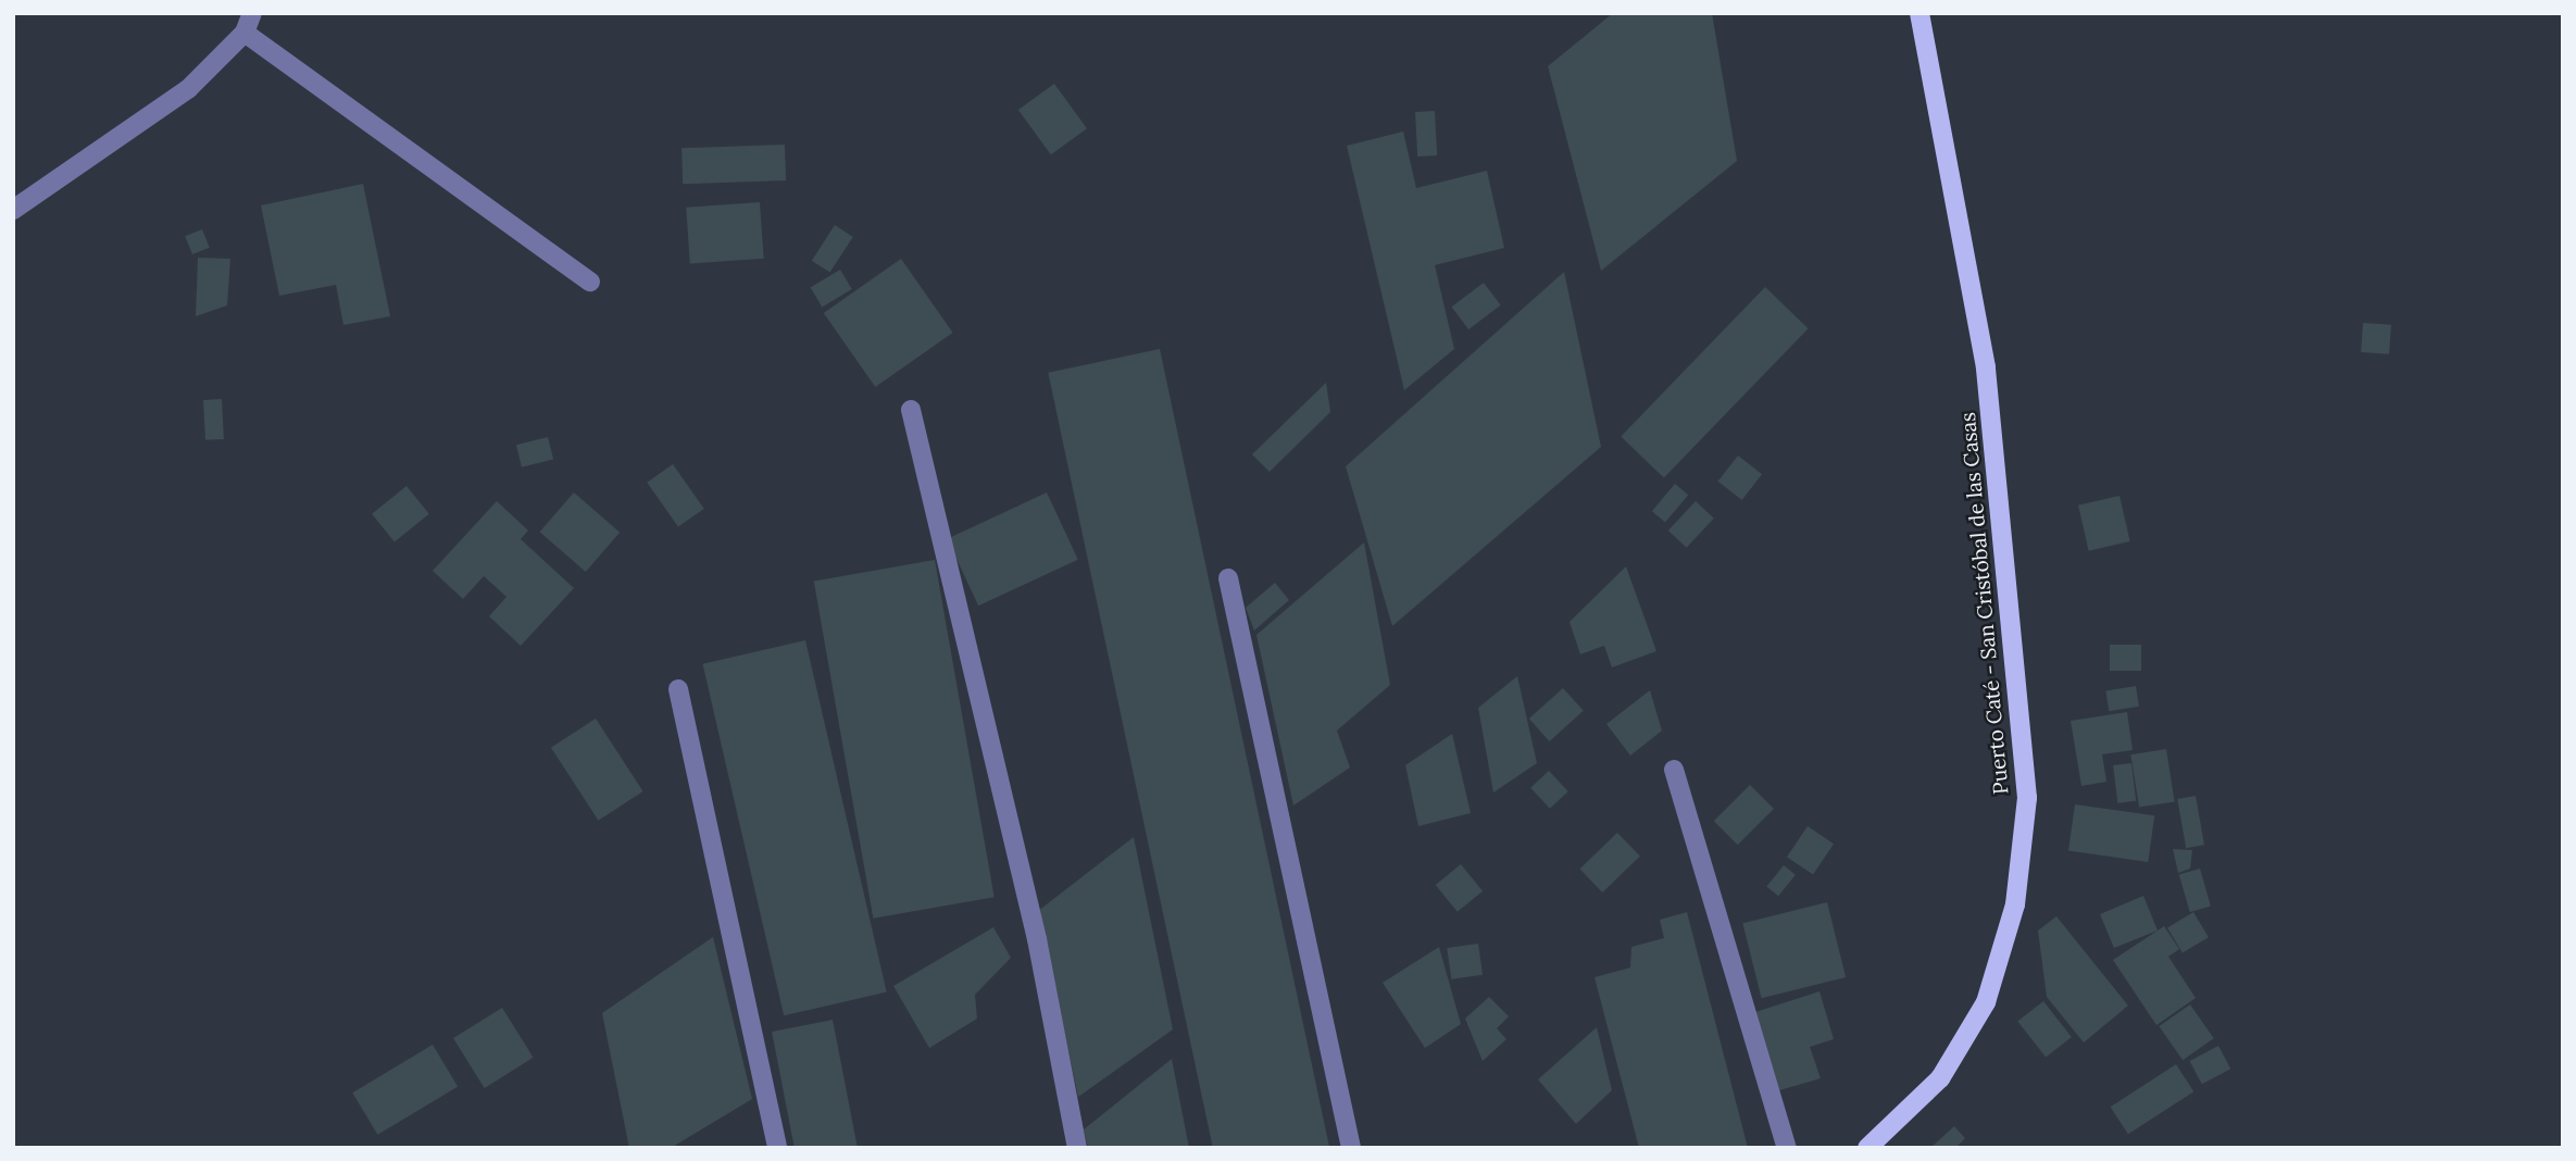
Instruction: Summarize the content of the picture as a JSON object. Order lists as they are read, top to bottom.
{
  "streets": {
    "main road": ["Puerto Caté - San Cristóbal de las Casas"]
  }
}
